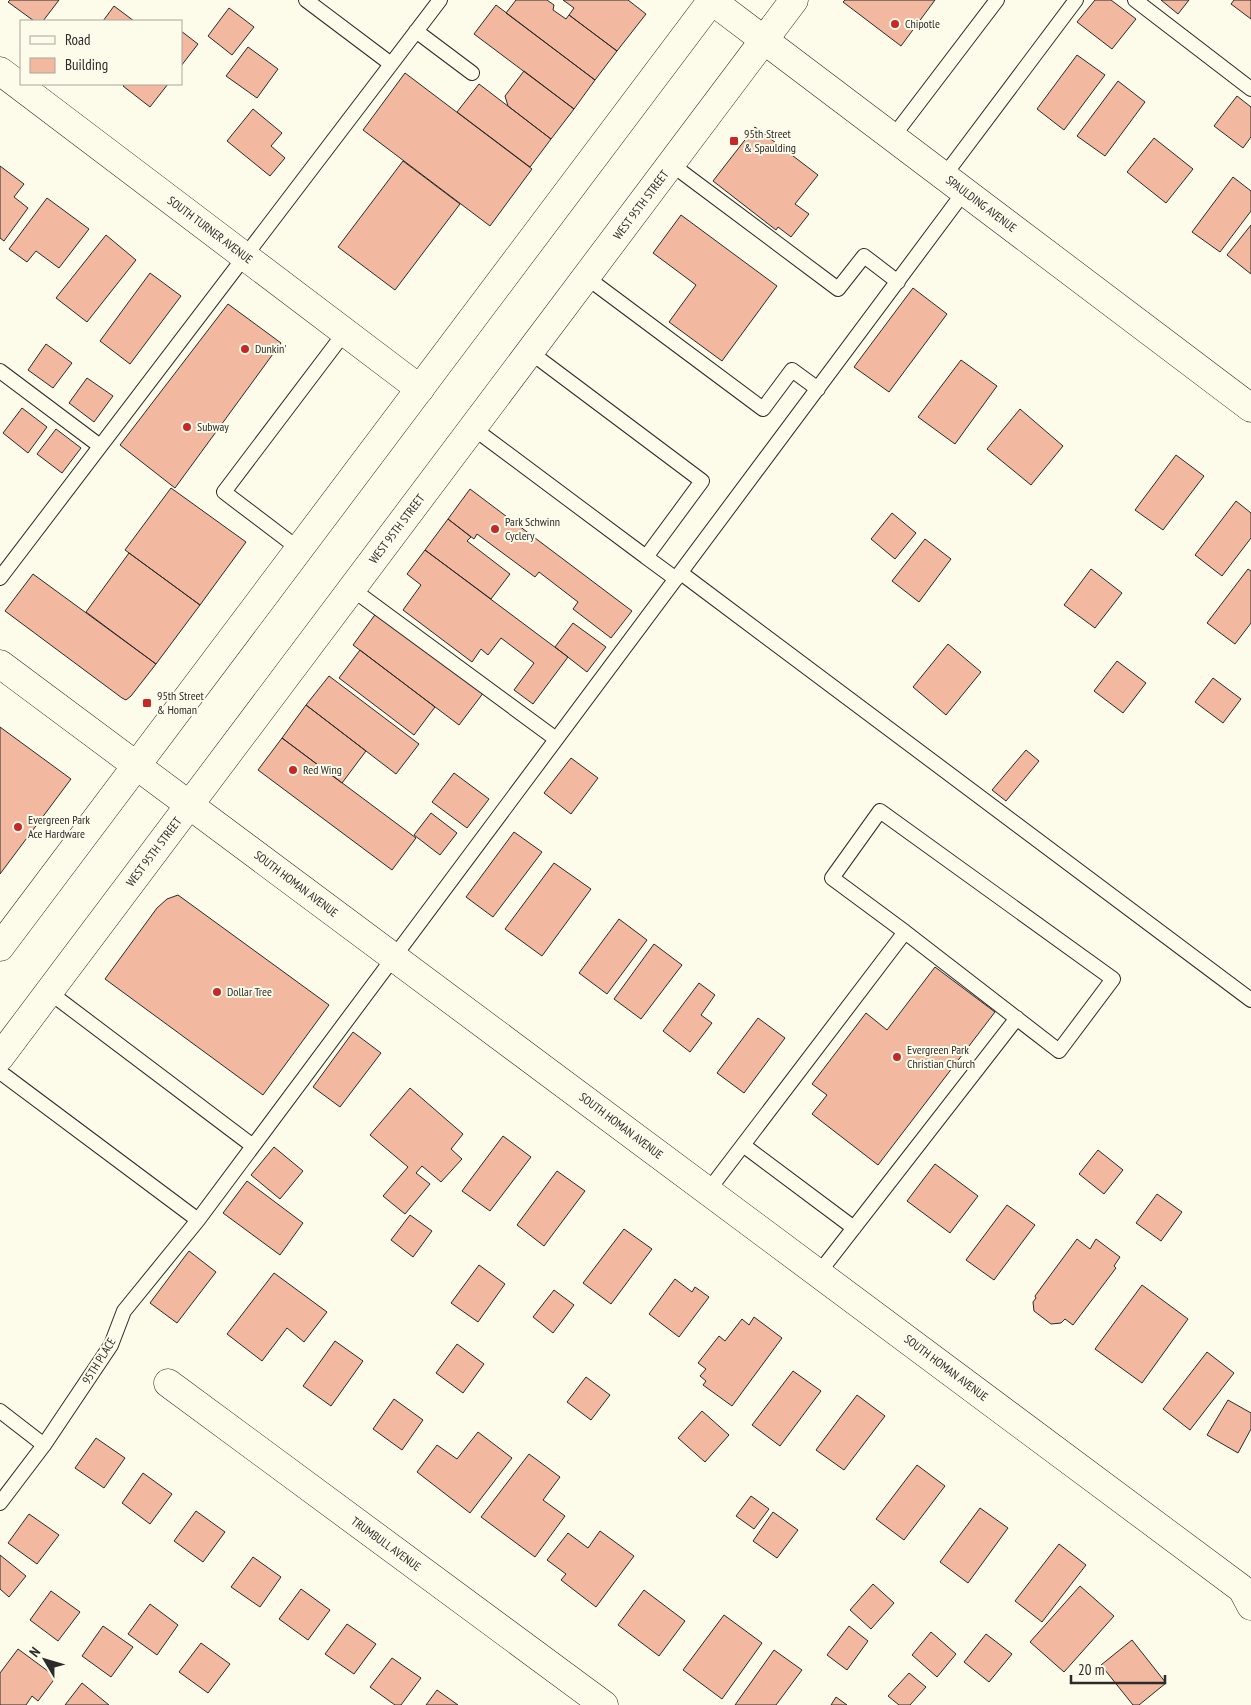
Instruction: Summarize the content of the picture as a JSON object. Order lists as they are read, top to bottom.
{
  "streets": {
    "street": [
      "SPAULDING AVENUE",
      "WEST 95TH STREET",
      "SOUTH TURNER AVENUE",
      "SOUTH HOMAN AVENUE",
      "TRUMBULL AVENUE"
    ],
    "lane": ["95TH PLACE"]
  },
  "crossings": [
    ["SPAULDING AVENUE", "WEST 95TH STREET"],
    ["SPAULDING AVENUE", "95TH PLACE"],
    ["WEST 95TH STREET", "SOUTH HOMAN AVENUE"],
    ["SOUTH HOMAN AVENUE", "95TH PLACE"]
  ],
  "places": {
    "other": [
      "Chipotle",
      "Dunkin'",
      "Subway",
      "Park Schwinn Cyclery",
      "Red Wing",
      "Evergreen Park Ace Hardware",
      "Dollar Tree",
      "Evergreen Park Christian Church"
    ],
    "transit": ["95th Street & Spaulding", "95th Street & Homan"]
  },
  "legend": ["Road", "Building"],
  "scale_bar": "20 m",
  "north": "top left"
}
